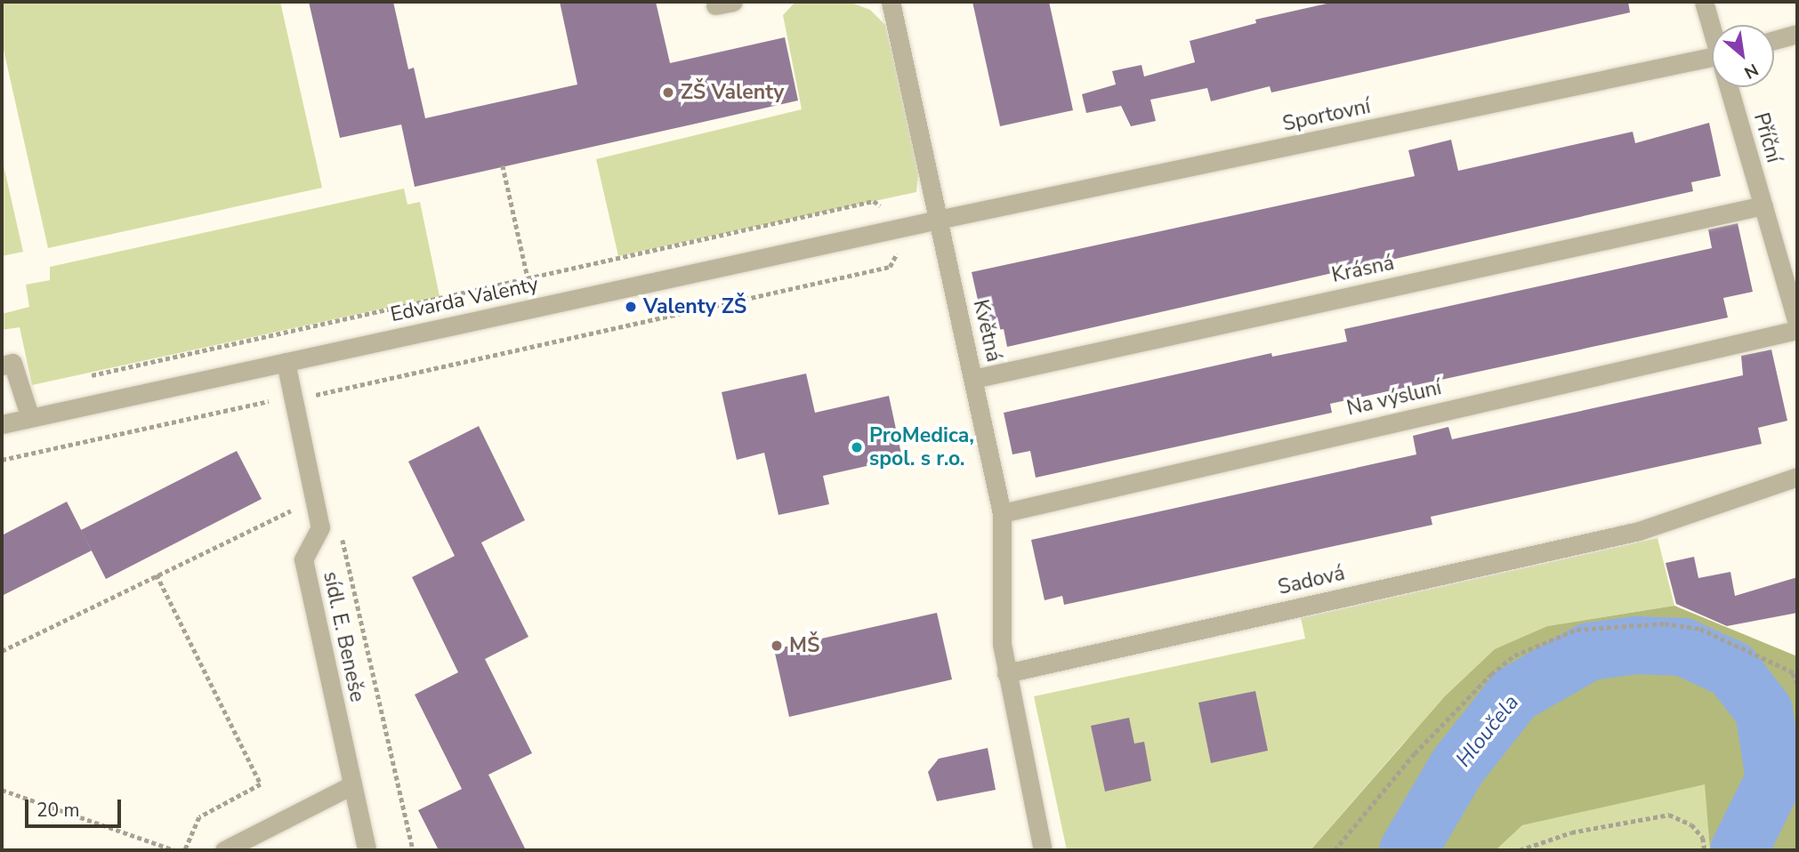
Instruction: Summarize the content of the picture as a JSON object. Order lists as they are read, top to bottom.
{
  "streets": {
    "street": [
      "Sportovní",
      "Příční",
      "Krásná",
      "Edvarda Valenty",
      "Květná",
      "Na výsluní",
      "Sadová",
      "sídl. E. Beneše"
    ]
  },
  "crossings": [
    ["Sportovní", "Edvarda Valenty"],
    ["Sportovní", "Květná"],
    ["Příční", "Krásná"],
    ["Krásná", "Květná"],
    ["Edvarda Valenty", "Květná"],
    ["Edvarda Valenty", "sídl. E. Beneše"],
    ["Květná", "Na výsluní"],
    ["Květná", "Sadová"]
  ],
  "water": ["Hloučela"],
  "places": [
    "ZŠ Valenty",
    "Valenty ZŠ",
    "ProMedica, spol. s r.o.",
    "MŠ"
  ],
  "scale_bar": "20 m",
  "north": "bottom right"
}
